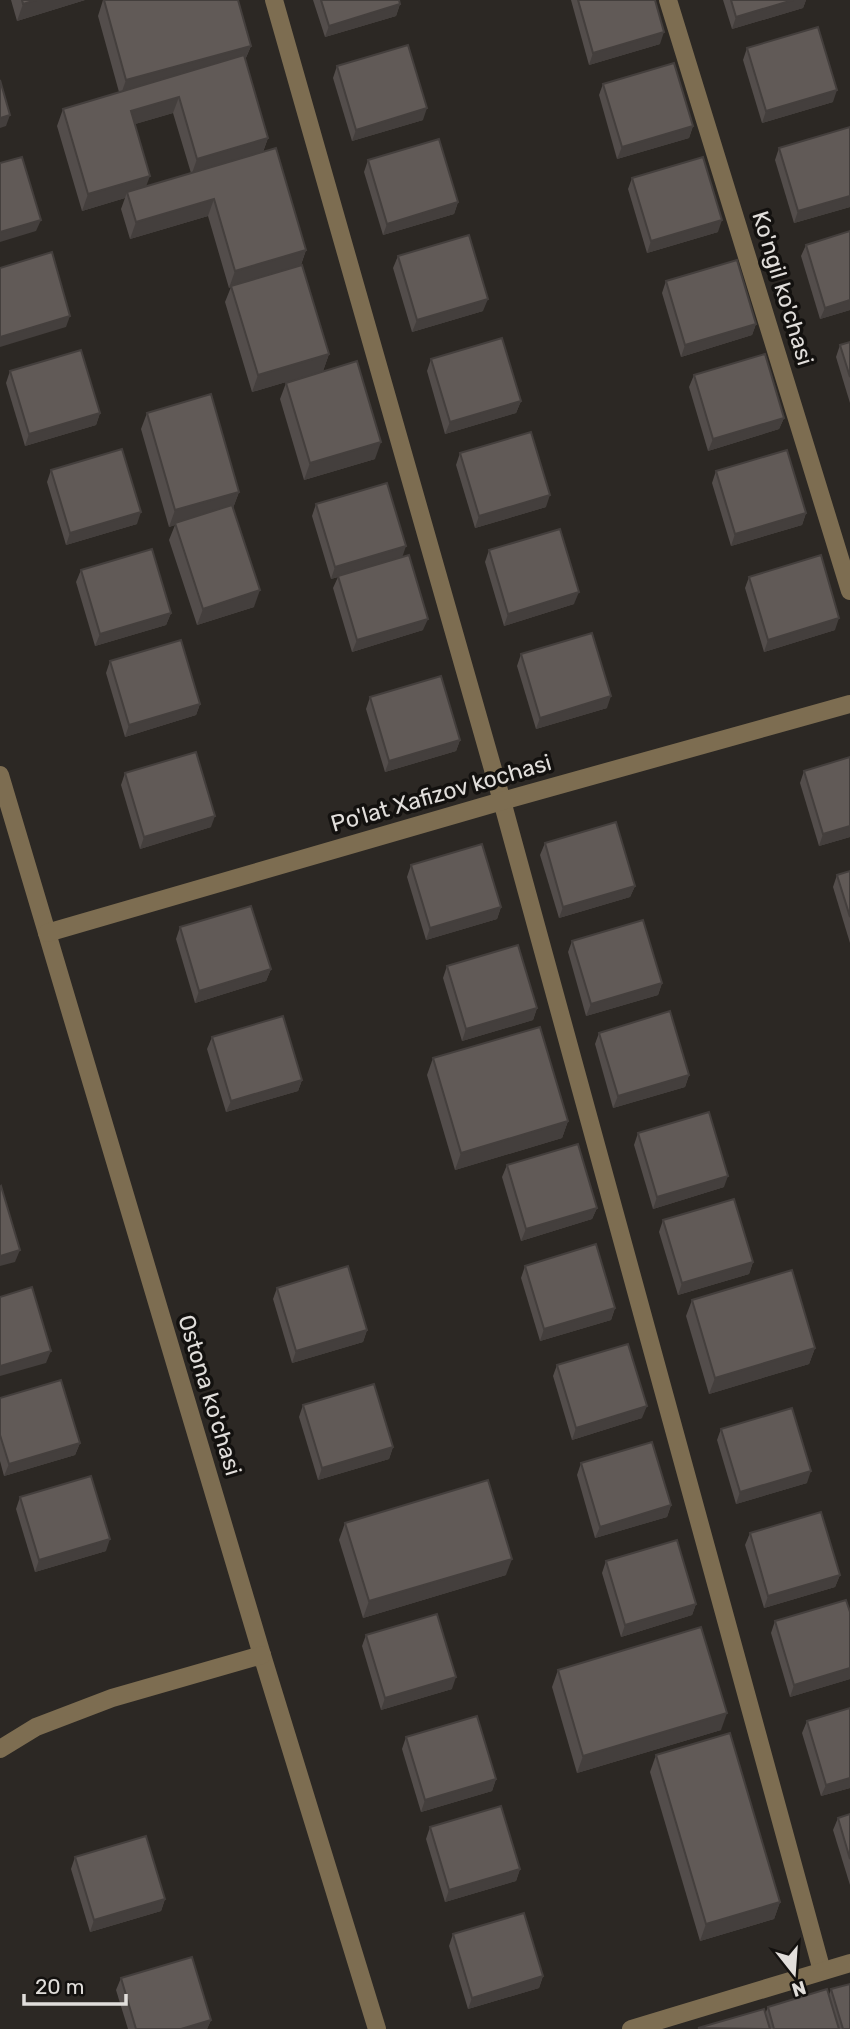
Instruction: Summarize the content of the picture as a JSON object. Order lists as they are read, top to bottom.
{
  "streets": {
    "street": ["Ko'ngil ko'chasi", "Po'lat Xafizov kochasi", "Ostona ko'chasi"]
  },
  "crossings": [
    ["Po'lat Xafizov kochasi", "Ostona ko'chasi"]
  ],
  "scale_bar": "20 m",
  "north": "bottom"
}
